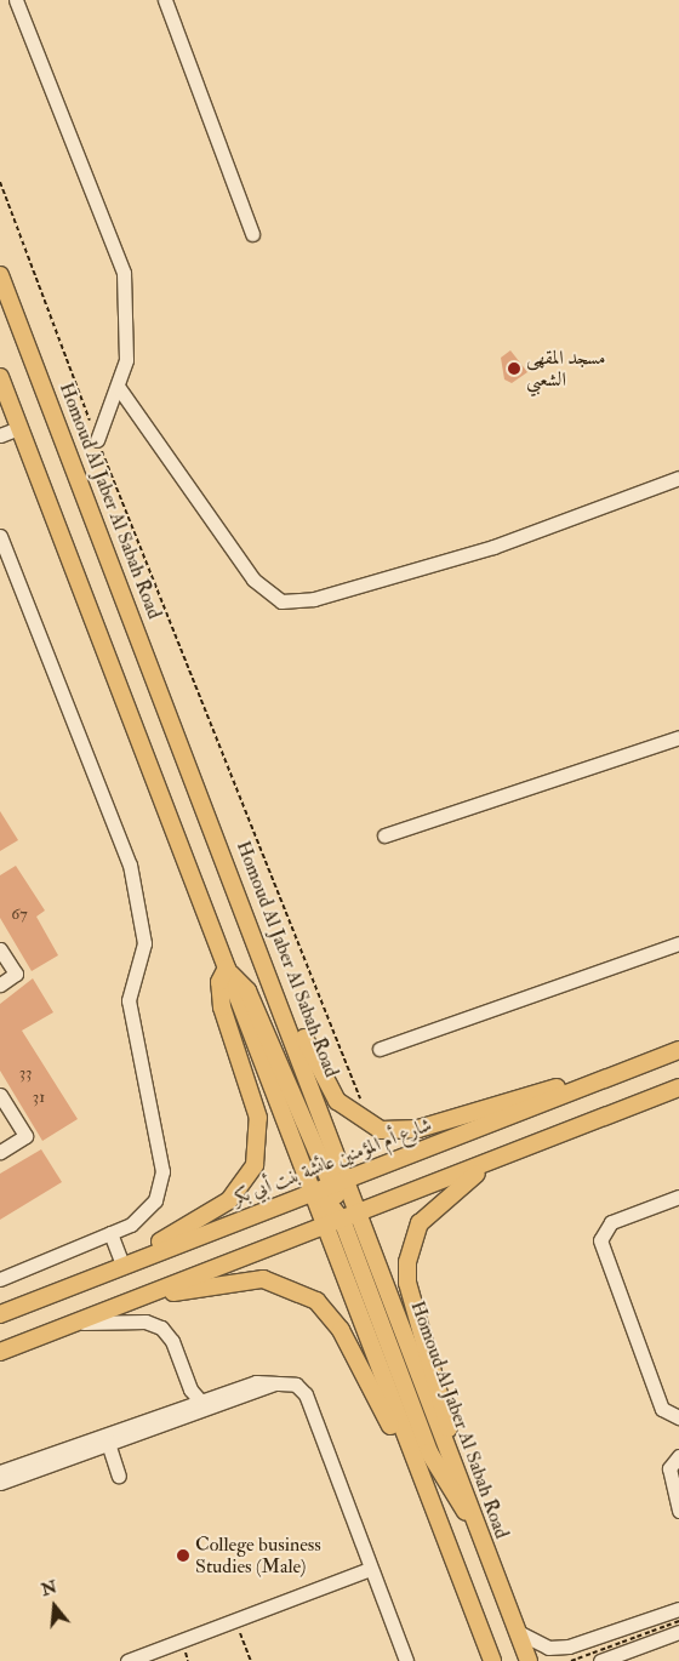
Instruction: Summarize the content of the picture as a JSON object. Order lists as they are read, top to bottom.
{
  "streets": {
    "main road": ["Homoud Al Jaber Al Sabah Road", "شارع أم المؤمنين عائشة بنت أبي بكر"]
  },
  "crossings": [
    ["Homoud Al Jaber Al Sabah Road", "شارع أم المؤمنين عائشة بنت أبي بكر"]
  ],
  "places": ["مسجد المقهى الشعبي", "College business Studies (Male)"],
  "house_numbers": ["67", "33", "31"],
  "north": "top"
}
